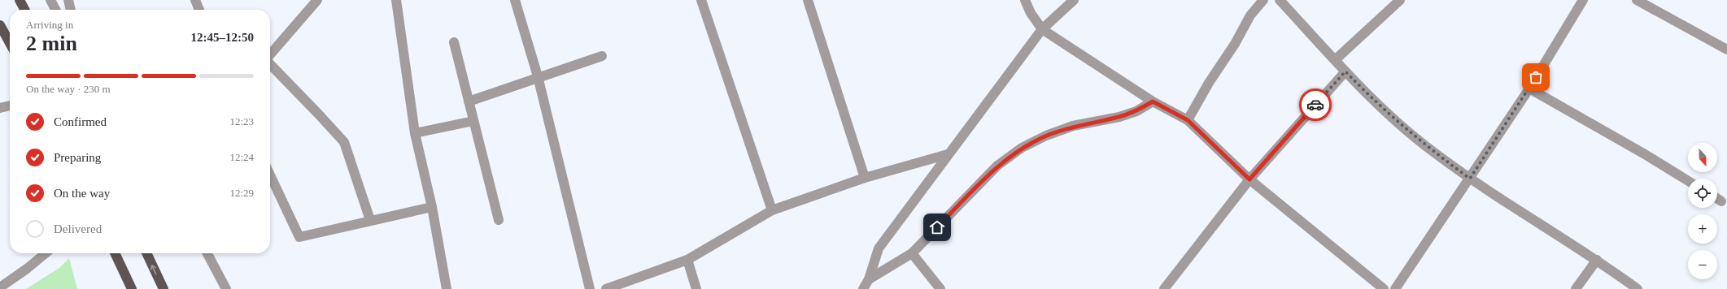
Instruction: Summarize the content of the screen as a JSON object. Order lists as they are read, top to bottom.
{
  "north": "bottom",
  "page": {
    "heading": ["2 min", "Arriving in", "12:45–12:50"],
    "bar": "On the way · 230 m",
    "list": [
      ["Confirmed", "12:23"],
      ["Preparing", "12:24"],
      ["On the way", "12:29"],
      "Delivered"
    ],
    "map_buttons": ["+", "−"]
  }
}
